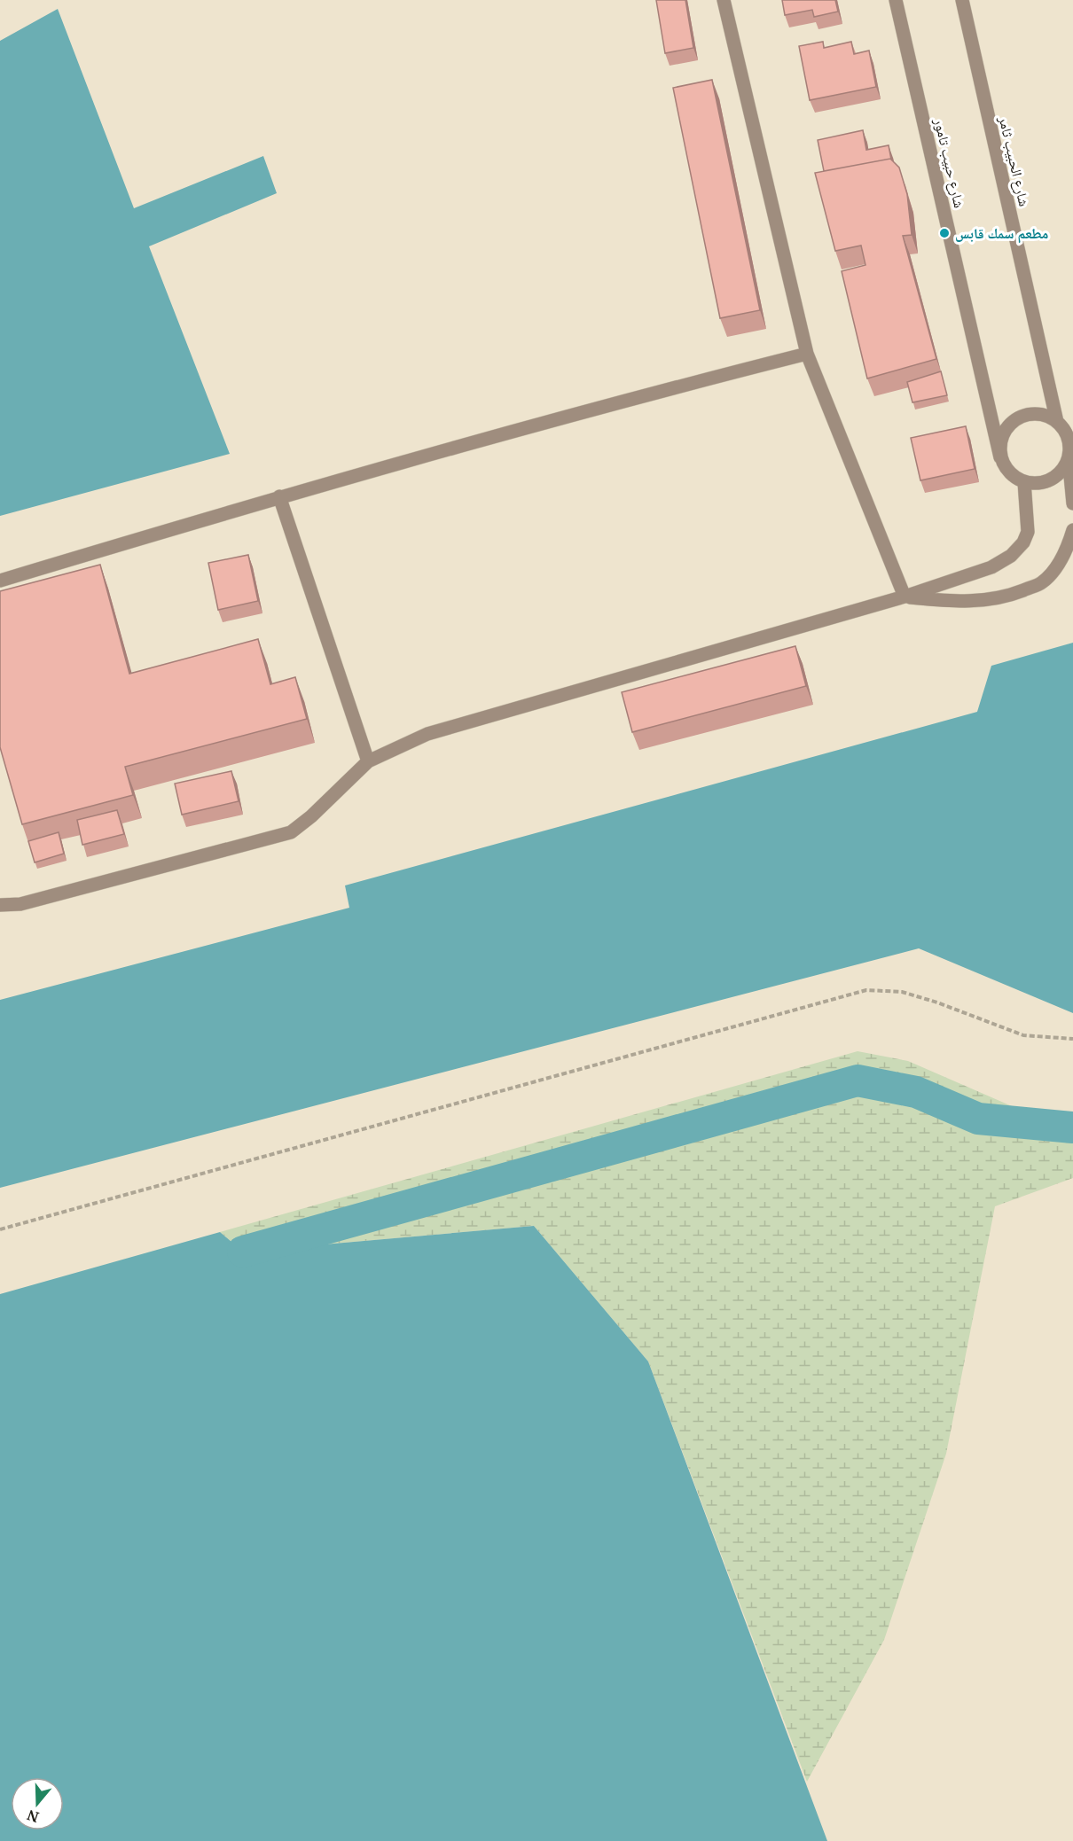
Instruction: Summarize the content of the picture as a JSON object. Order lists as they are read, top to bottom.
{
  "streets": {
    "street": ["شارع الحبيب ثامر", "شارع حبيب تامور"]
  },
  "crossings": [
    ["شارع الحبيب ثامر", "شارع حبيب تامور"]
  ],
  "places": ["مطعم سمك قابس"],
  "north": "bottom"
}
